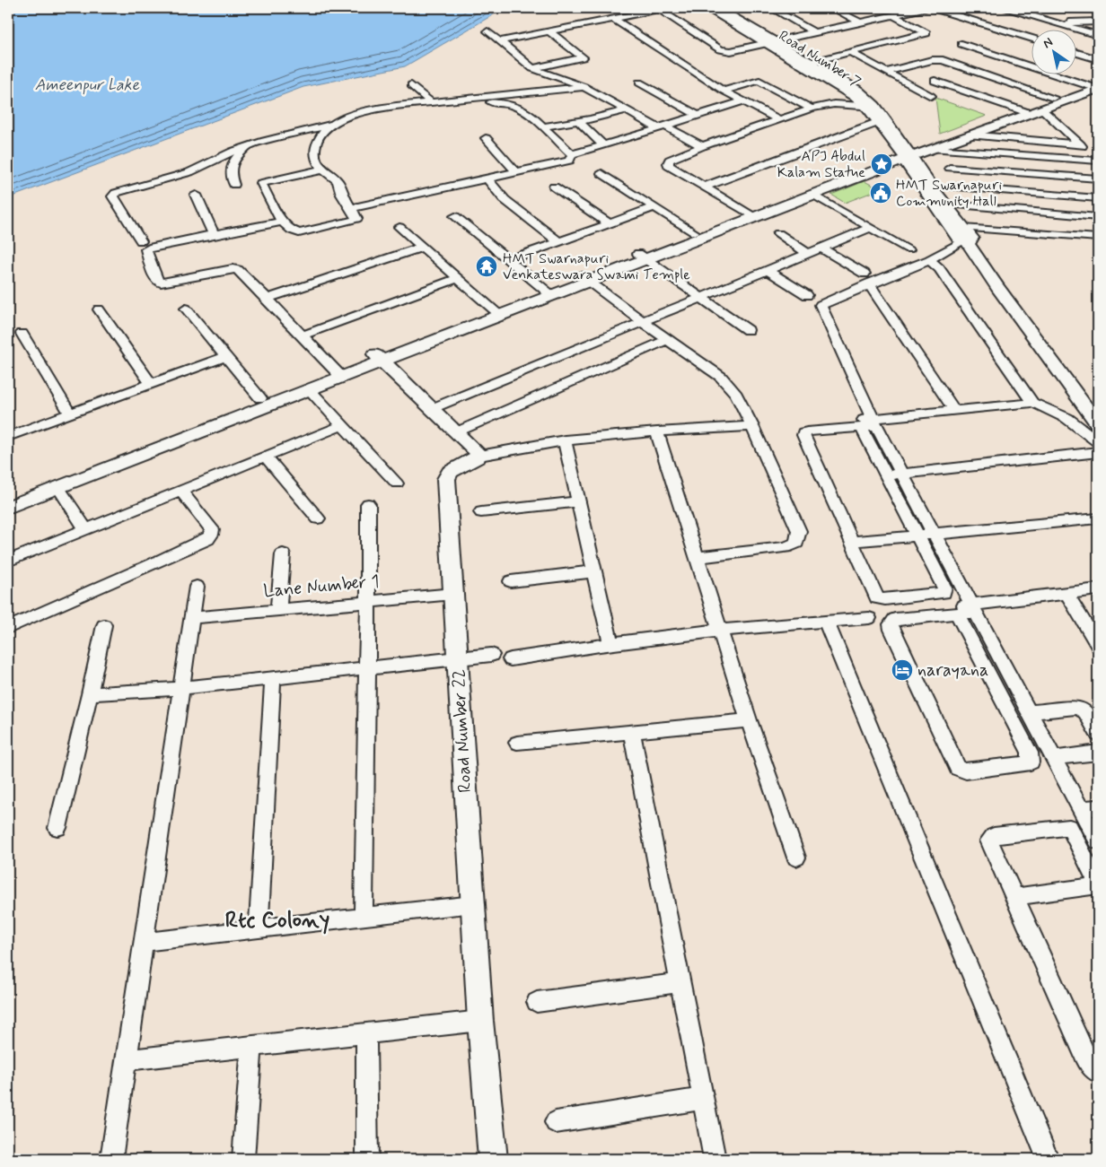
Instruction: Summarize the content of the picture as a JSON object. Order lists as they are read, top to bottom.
{
  "streets": {
    "street": ["Road Number 7", "Lane Number 1", "Road Number 22"]
  },
  "crossings": [
    ["Lane Number 1", "Road Number 22"]
  ],
  "districts": ["Rtc Colony"],
  "water": ["Ameenpur Lake"],
  "places": {
    "place": ["APJ Abdul Kalam Statue"],
    "public building": ["HMT Swarnapuri Community Hall"],
    "temple": ["HMT Swarnapuri Venkateswara Swami Temple"],
    "hotel": ["narayana"]
  },
  "north": "top left"
}
